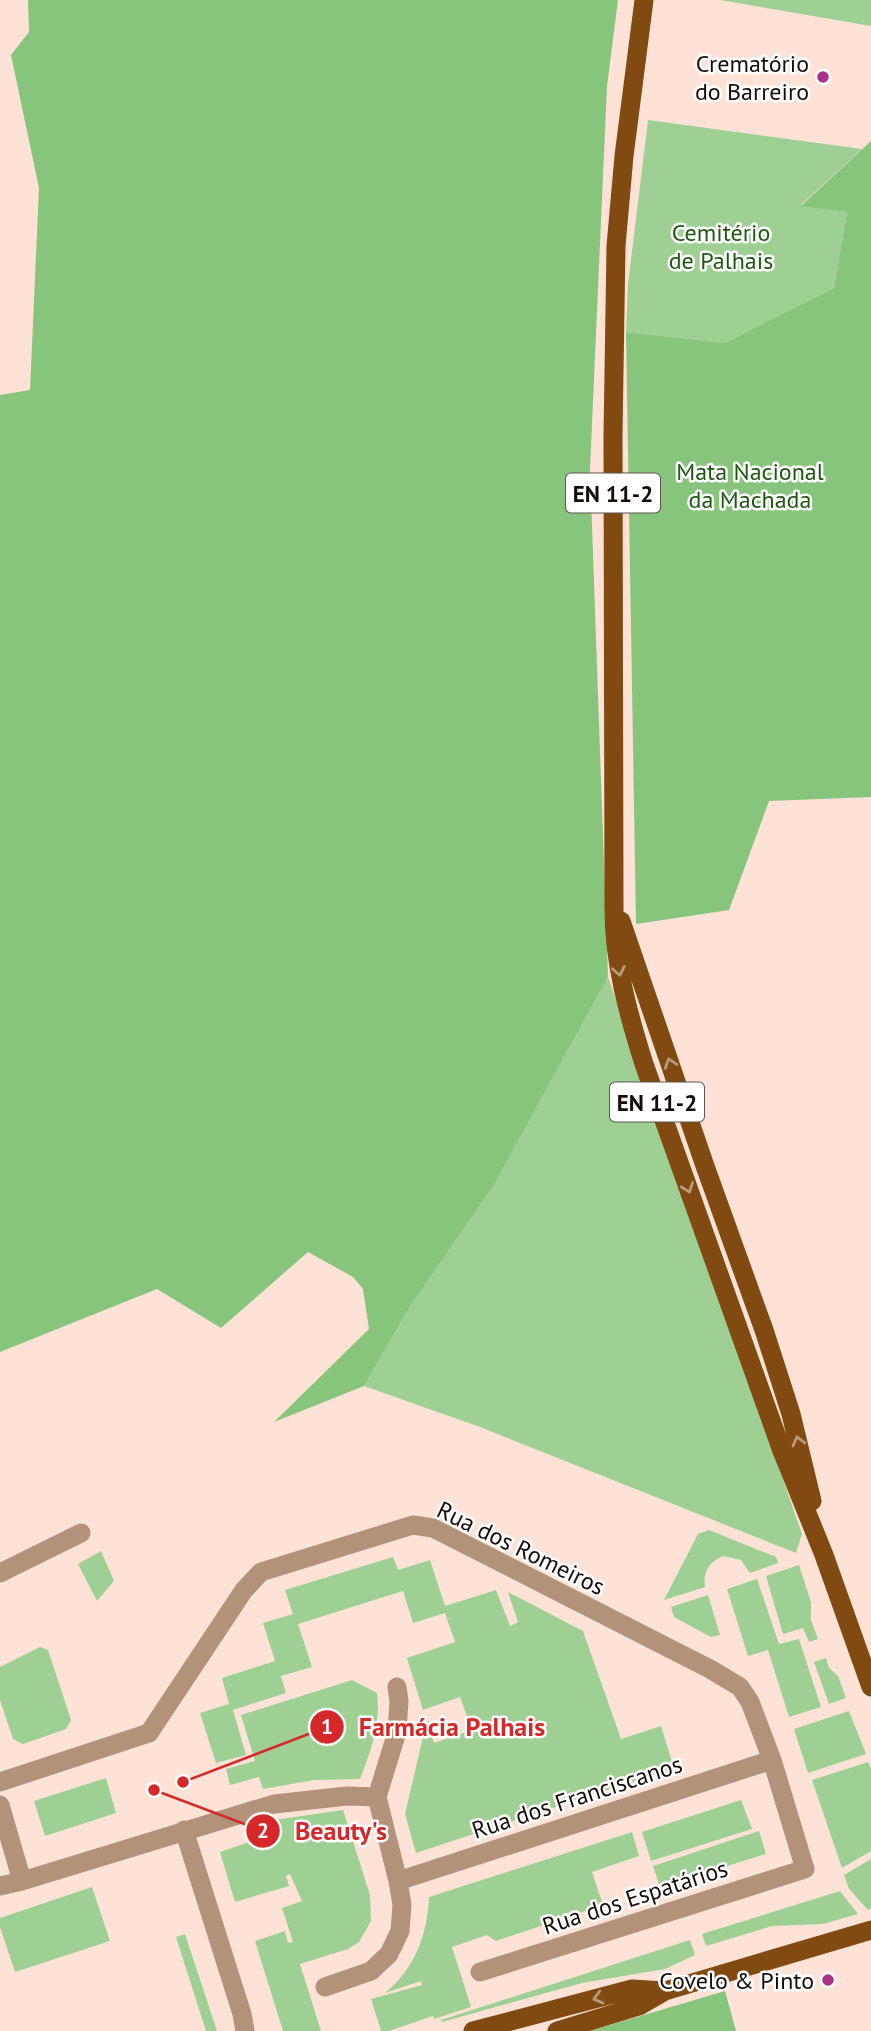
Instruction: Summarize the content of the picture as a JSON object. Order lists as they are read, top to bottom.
{
  "streets": {
    "main road": ["EN 11-2"],
    "street": ["Rua dos Romeiros", "Rua dos Franciscanos", "Rua dos Espatários"]
  },
  "crossings": [
    ["Rua dos Romeiros", "Rua dos Franciscanos"],
    ["Rua dos Romeiros", "Rua dos Espatários"]
  ],
  "parks": ["Cemitério de Palhais", "Mata Nacional da Machada"],
  "places": [
    "Crematório do Barreiro",
    "Farmácia Palhais",
    "Beauty's",
    "Covelo & Pinto"
  ]
}
